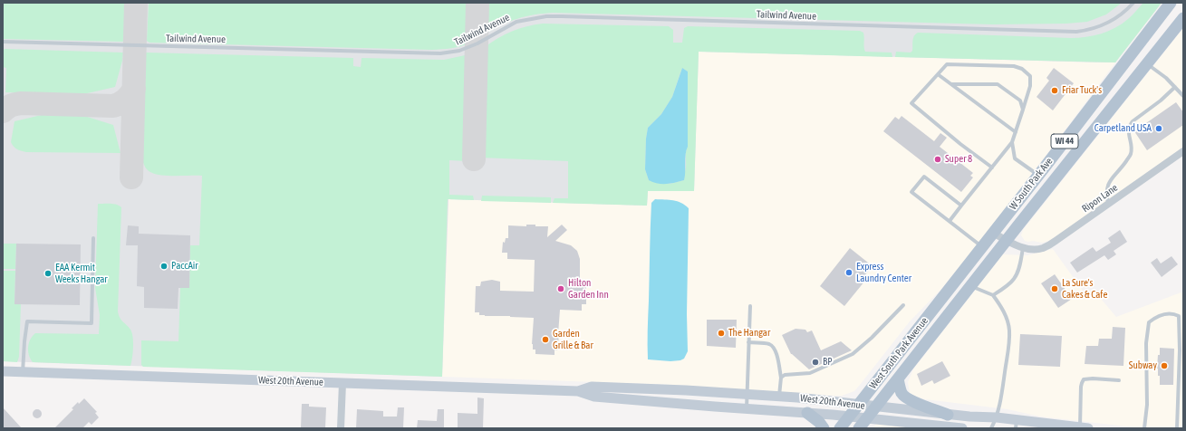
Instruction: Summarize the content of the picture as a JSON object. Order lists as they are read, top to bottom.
{
  "streets": {
    "main road": [
      "WI 44",
      "W South Park Ave",
      "West South Park Avenue",
      "West 20th Avenue"
    ],
    "street": ["Ripon Lane"],
    "lane": ["Tailwind Avenue"]
  },
  "crossings": [
    ["W South Park Ave", "West South Park Avenue"],
    ["West South Park Avenue", "West 20th Avenue"]
  ],
  "places": [
    "Friar Tuck's",
    "Carpetland USA",
    "Super 8",
    "PaccAir",
    "Express Laundry Center",
    "EAA Kermit Weeks Hangar",
    "Hilton Garden Inn",
    "La Sure's Cakes & Cafe",
    "The Hangar",
    "Garden Grille & Bar",
    "BP",
    "Subway"
  ]
}
